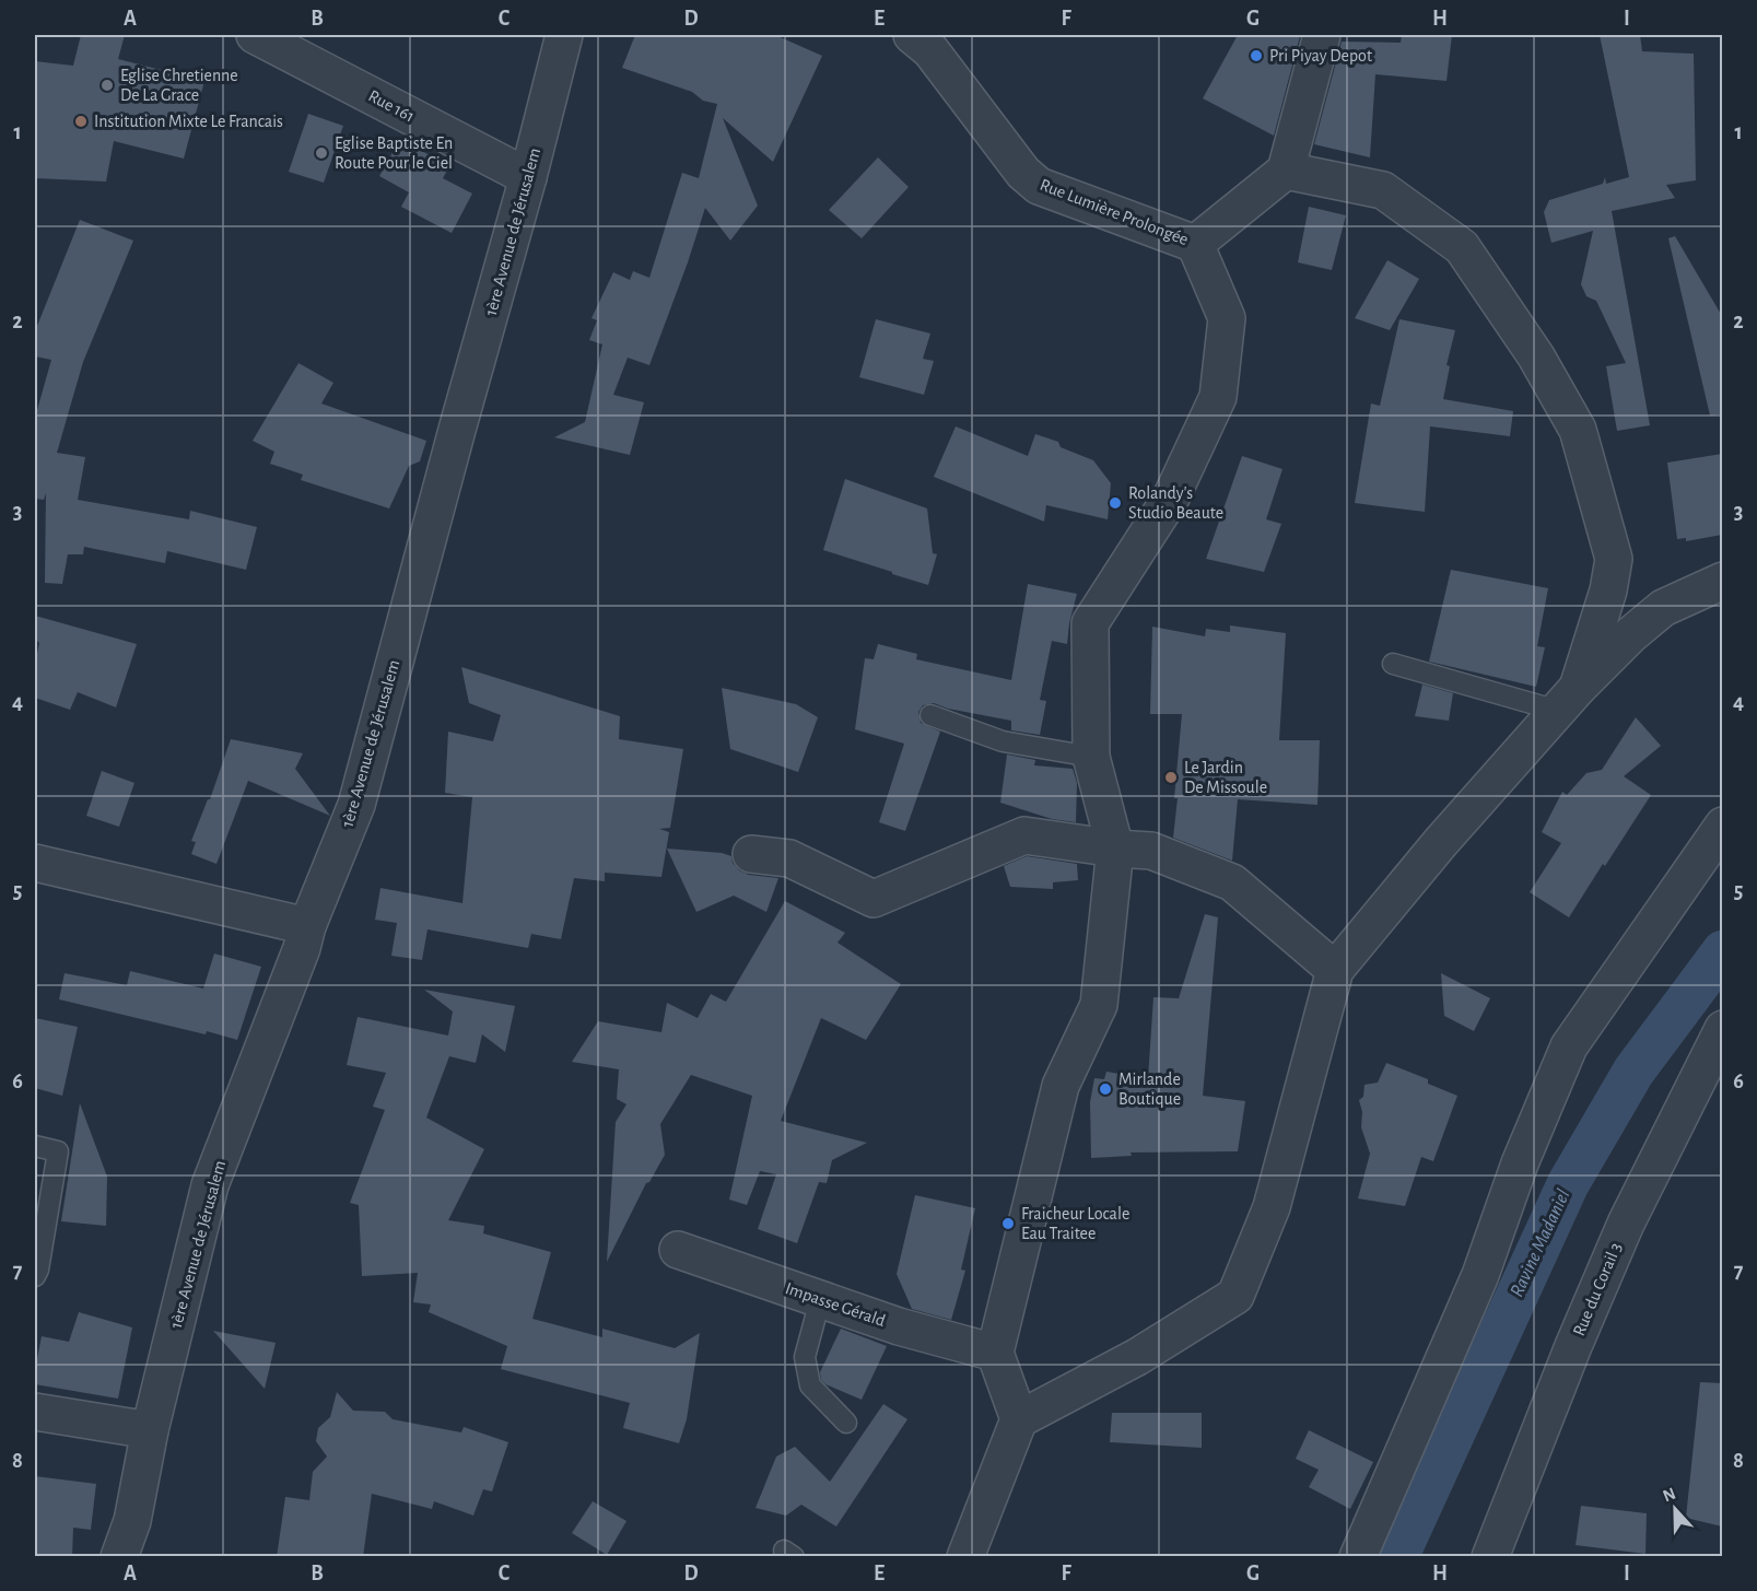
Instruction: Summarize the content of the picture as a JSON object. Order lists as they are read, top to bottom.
{
  "streets": {
    "street": [
      "Rue 161",
      "Rue Lumière Prolongée",
      "1ère Avenue de Jérusalem",
      "Rue du Corail 3",
      "Impasse Gérald"
    ]
  },
  "crossings": [
    ["Rue 161", "1ère Avenue de Jérusalem"]
  ],
  "water": ["Ravine Madaniel"],
  "places": [
    "Pri Piyay Depot",
    "Eglise Chretienne De La Grace",
    "Institution Mixte Le Francais",
    "Eglise Baptiste En Route Pour le Ciel",
    "Rolandy's Studio Beaute",
    "Le Jardin De Missoule",
    "Mirlande Boutique",
    "Fraicheur Locale Eau Traitee"
  ],
  "north": "top",
  "grid": {
    "columns": [
      "A",
      "B",
      "C",
      "D",
      "E",
      "F",
      "G",
      "H",
      "I"
    ],
    "rows": [
      "1",
      "2",
      "3",
      "4",
      "5",
      "6",
      "7",
      "8"
    ]
  }
}
